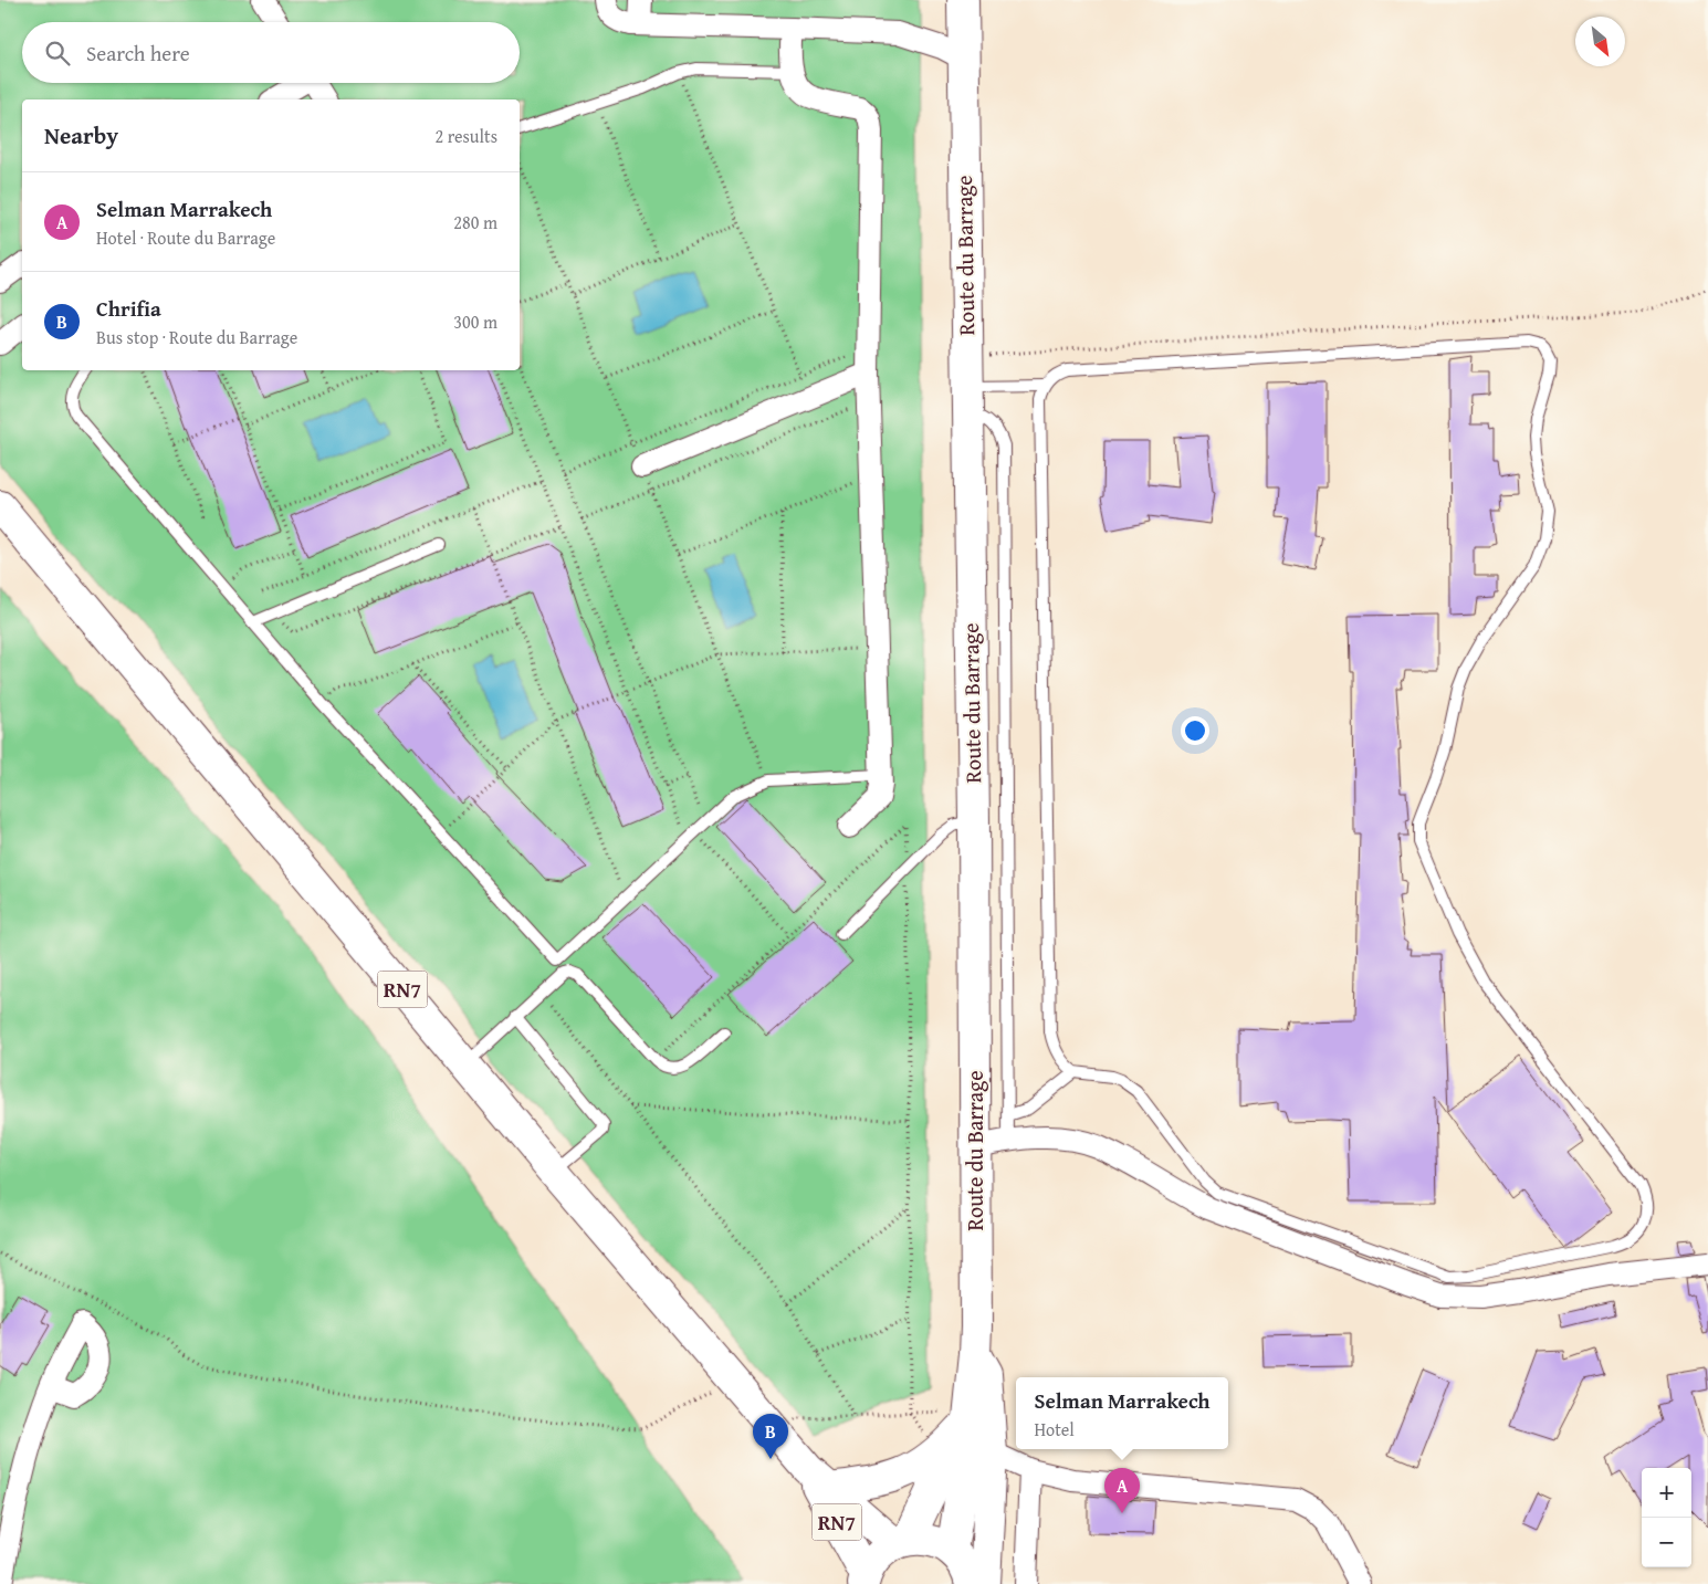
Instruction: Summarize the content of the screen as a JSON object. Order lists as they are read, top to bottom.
{
  "streets": {
    "main road": ["Route du Barrage", "RN7"]
  },
  "crossings": [
    ["Route du Barrage", "RN7"]
  ],
  "north": "bottom right",
  "page": {
    "search": "Search here",
    "heading": ["Nearby", "2 results"],
    "list": [
      {
        "mark": "A",
        "name": "Selman Marrakech",
        "note": "Hotel · Route du Barrage",
        "value": "280 m"
      },
      {
        "mark": "B",
        "name": "Chrifia",
        "note": "Bus stop · Route du Barrage",
        "value": "300 m"
      }
    ],
    "popup": ["Selman Marrakech", "Hotel"],
    "pins": ["B", "A"],
    "map_buttons": ["+", "−"]
  }
}
